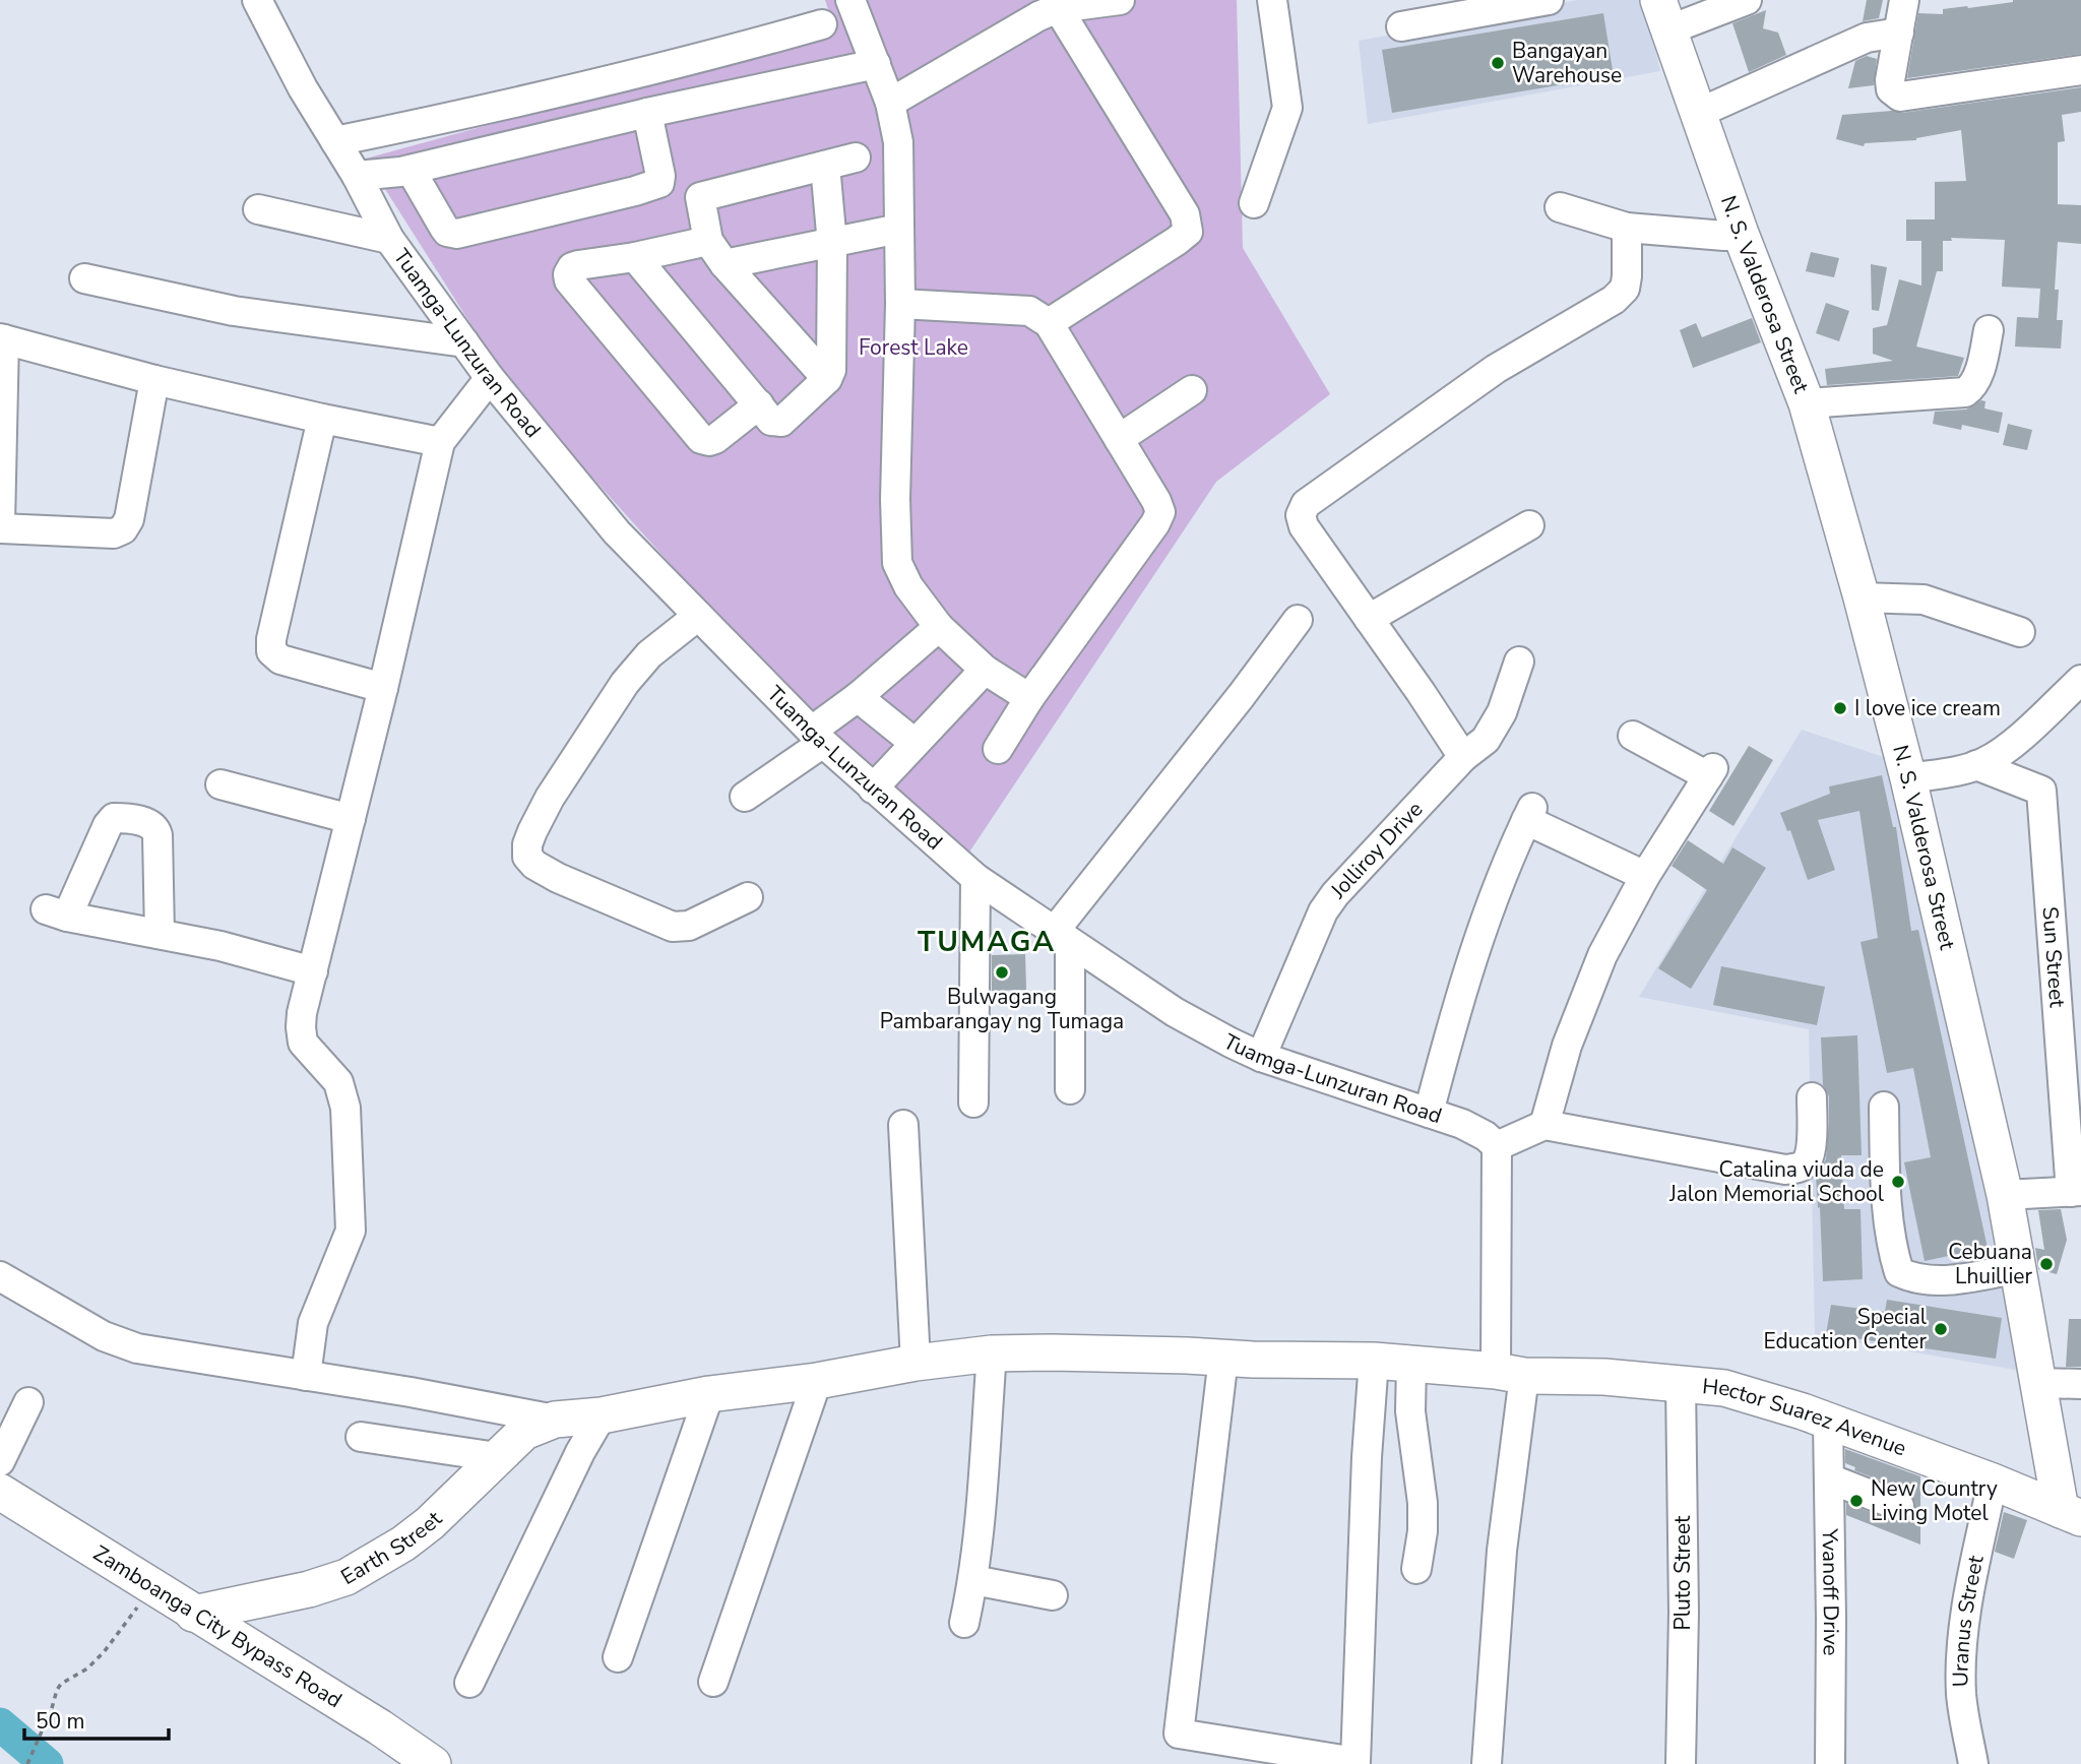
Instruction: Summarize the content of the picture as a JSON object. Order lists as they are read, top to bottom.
{
  "streets": {
    "main road": [
      "N. S. Valderosa Street",
      "Hector Suarez Avenue",
      "Earth Street",
      "Zamboanga City Bypass Road"
    ],
    "street": [
      "Tuamga-Lunzuran Road",
      "Jolliroy Drive",
      "Sun Street",
      "Pluto Street",
      "Yvanoff Drive",
      "Uranus Street"
    ]
  },
  "crossings": [
    ["N. S. Valderosa Street", "Hector Suarez Avenue"],
    ["Tuamga-Lunzuran Road", "Jolliroy Drive"],
    ["Hector Suarez Avenue", "Earth Street"],
    ["Hector Suarez Avenue", "Pluto Street"],
    ["Hector Suarez Avenue", "Yvanoff Drive"],
    ["Hector Suarez Avenue", "Uranus Street"],
    ["Earth Street", "Zamboanga City Bypass Road"]
  ],
  "districts": ["TUMAGA"],
  "parks": ["Forest Lake"],
  "places": [
    "Bangayan Warehouse",
    "I love ice cream",
    "Bulwagang Pambarangay ng Tumaga",
    "Catalina viuda de Jalon Memorial School",
    "Cebuana Lhuillier",
    "Special Education Center",
    "New Country Living Motel"
  ],
  "scale_bar": "50 m"
}
